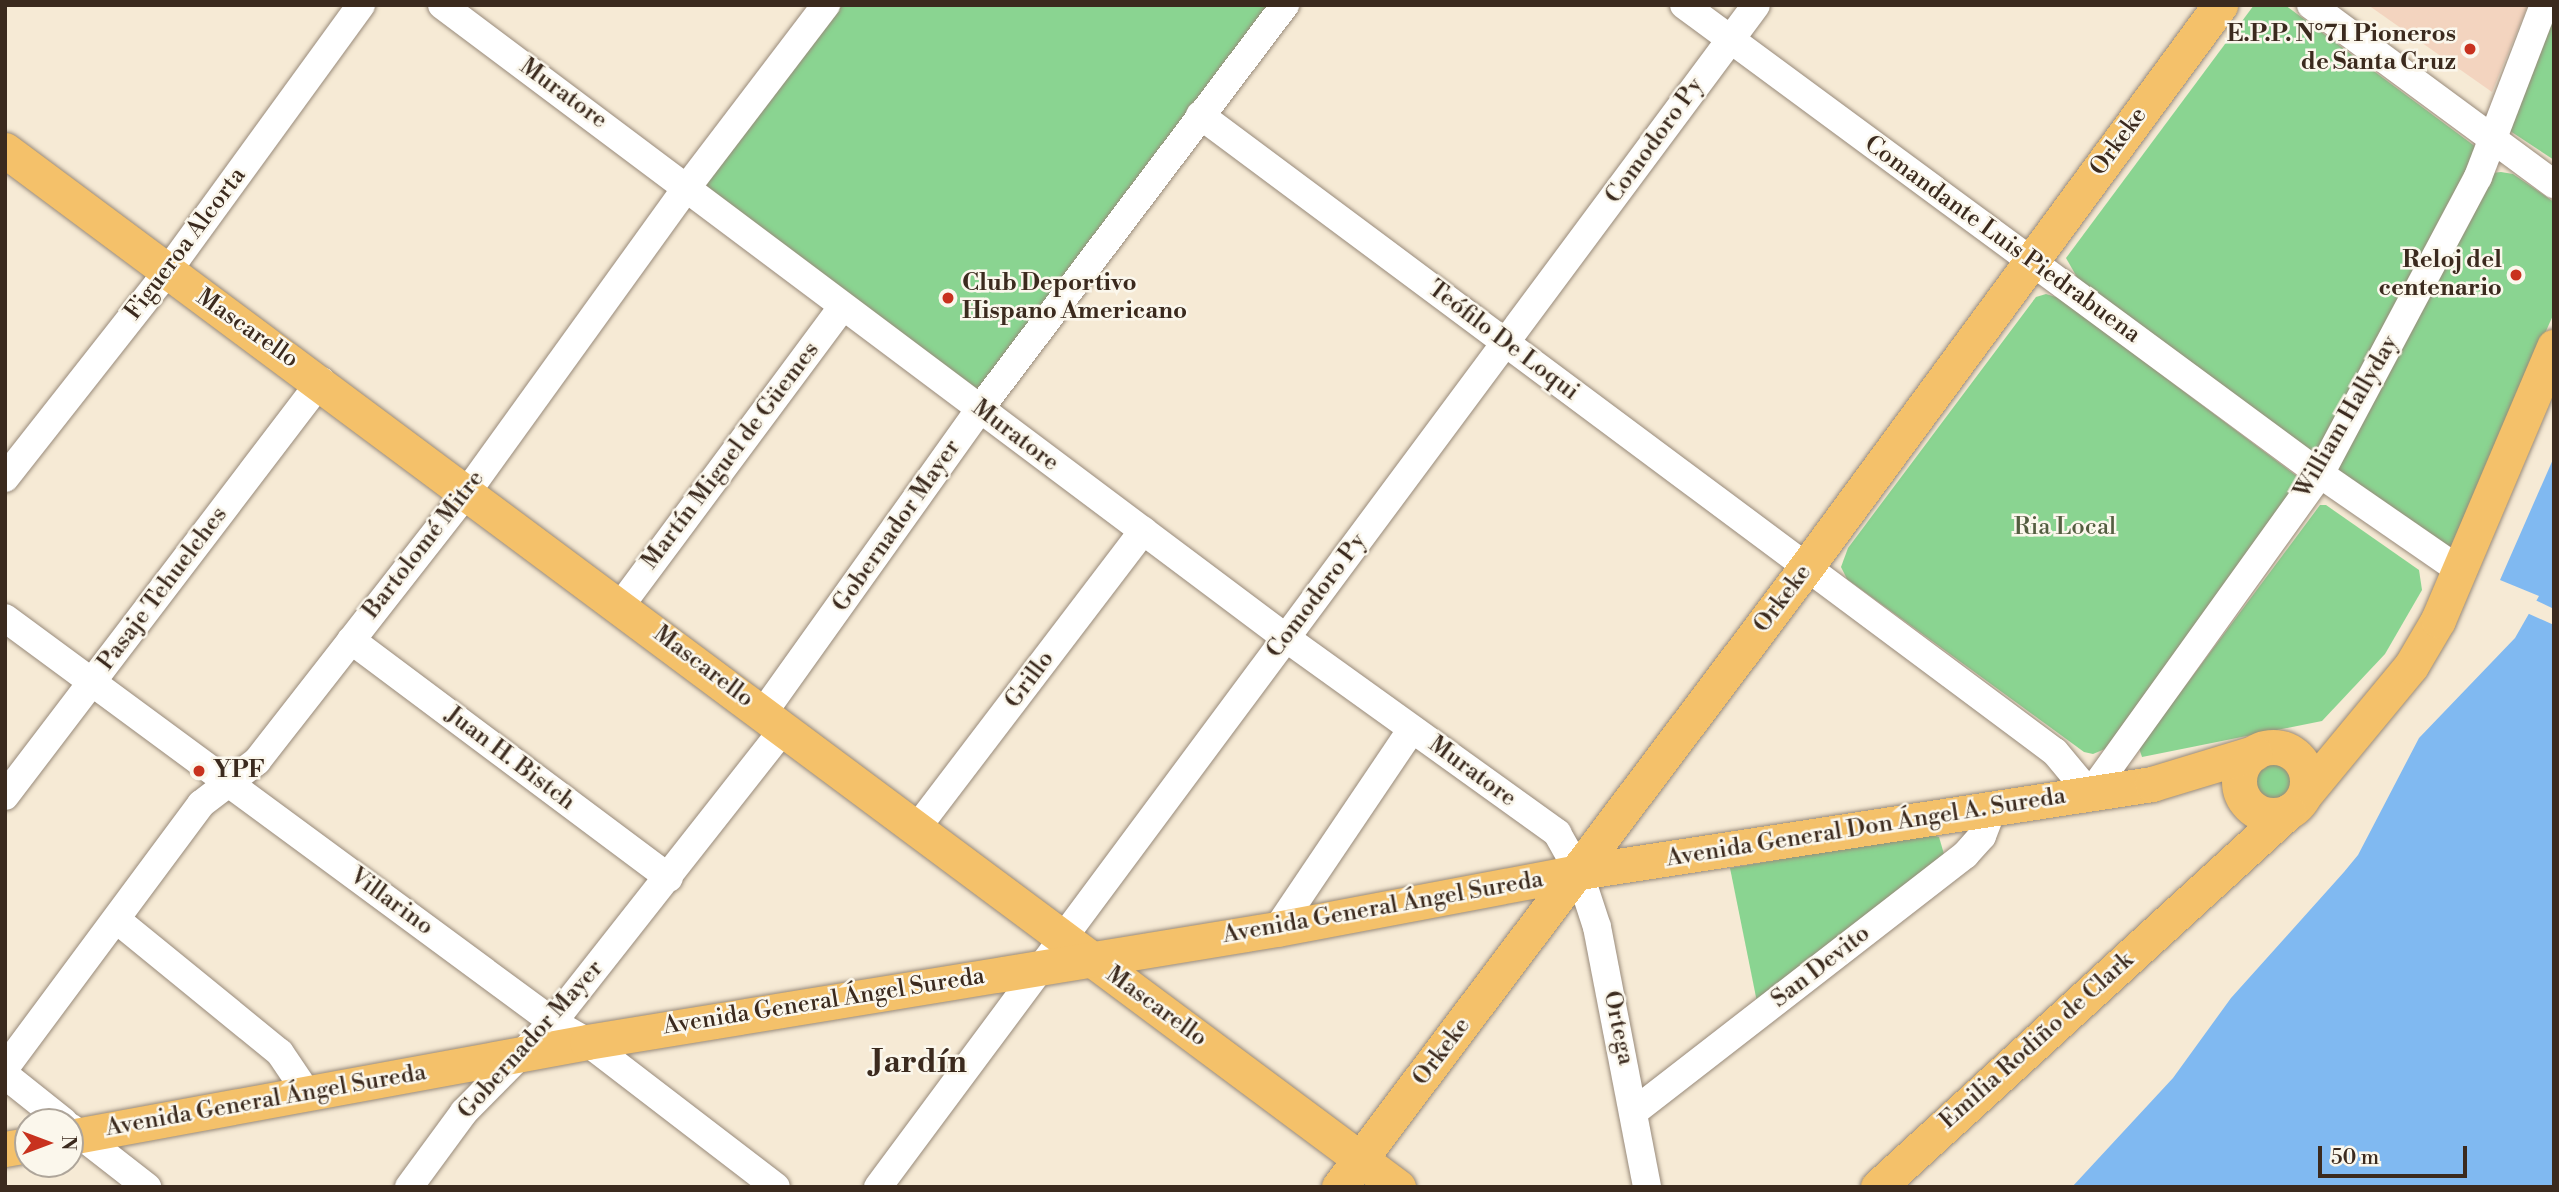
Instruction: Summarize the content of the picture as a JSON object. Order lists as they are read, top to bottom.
{
  "streets": {
    "main road": [
      "Orkeke",
      "Mascarello",
      "Avenida General Don Ángel A. Sureda",
      "Avenida General Ángel Sureda",
      "Emilia Rodiño de Clark"
    ],
    "street": [
      "Muratore",
      "Comodoro Py",
      "Comandante Luis Piedrabuena",
      "Figueroa Alcorta",
      "Teófilo De Loqui",
      "William Hallyday",
      "Martín Miguel de Güemes",
      "Gobernador Mayer",
      "Bartolomé Mitre",
      "Pasaje Tehuelches",
      "Grillo",
      "Juan H. Bistch",
      "Villarino",
      "San Devito",
      "Ortega"
    ]
  },
  "crossings": [
    ["Muratore", "Comodoro Py"],
    ["Muratore", "Orkeke"],
    ["Muratore", "Martín Miguel de Güemes"],
    ["Muratore", "Gobernador Mayer"],
    ["Muratore", "Bartolomé Mitre"],
    ["Muratore", "Grillo"],
    ["Muratore", "Avenida General Don Ángel A. Sureda"],
    ["Muratore", "Avenida General Ángel Sureda"],
    ["Muratore", "Ortega"],
    ["Comodoro Py", "Comandante Luis Piedrabuena"],
    ["Comodoro Py", "Mascarello"],
    ["Comodoro Py", "Teófilo De Loqui"],
    ["Comodoro Py", "Avenida General Ángel Sureda"],
    ["Orkeke", "Comandante Luis Piedrabuena"],
    ["Orkeke", "Mascarello"],
    ["Orkeke", "Teófilo De Loqui"],
    ["Orkeke", "Avenida General Don Ángel A. Sureda"],
    ["Orkeke", "Avenida General Ángel Sureda"],
    ["Orkeke", "Ortega"],
    ["Comandante Luis Piedrabuena", "William Hallyday"],
    ["Comandante Luis Piedrabuena", "Emilia Rodiño de Clark"],
    ["Figueroa Alcorta", "Mascarello"],
    ["Mascarello", "Martín Miguel de Güemes"],
    ["Mascarello", "Gobernador Mayer"],
    ["Mascarello", "Bartolomé Mitre"],
    ["Mascarello", "Pasaje Tehuelches"],
    ["Mascarello", "Grillo"],
    ["Mascarello", "Avenida General Ángel Sureda"],
    ["Teófilo De Loqui", "William Hallyday"],
    ["Teófilo De Loqui", "Gobernador Mayer"],
    ["Teófilo De Loqui", "Avenida General Don Ángel A. Sureda"],
    ["William Hallyday", "Avenida General Don Ángel A. Sureda"],
    ["Gobernador Mayer", "Juan H. Bistch"],
    ["Gobernador Mayer", "Villarino"],
    ["Gobernador Mayer", "Avenida General Ángel Sureda"],
    ["Bartolomé Mitre", "Juan H. Bistch"],
    ["Bartolomé Mitre", "Villarino"],
    ["Pasaje Tehuelches", "Villarino"],
    ["Avenida General Don Ángel A. Sureda", "Avenida General Ángel Sureda"],
    ["Avenida General Don Ángel A. Sureda", "San Devito"],
    ["Avenida General Don Ángel A. Sureda", "Ortega"],
    ["Avenida General Don Ángel A. Sureda", "Emilia Rodiño de Clark"],
    ["Villarino", "Avenida General Ángel Sureda"],
    ["Avenida General Ángel Sureda", "Ortega"],
    ["San Devito", "Ortega"]
  ],
  "districts": ["Jardín"],
  "parks": ["Ria Local"],
  "places": [
    "E.P.P. N°71 Pioneros de Santa Cruz",
    "Reloj del centenario",
    "Club Deportivo Hispano Americano",
    "YPF"
  ],
  "scale_bar": "50 m",
  "north": "right"
}
